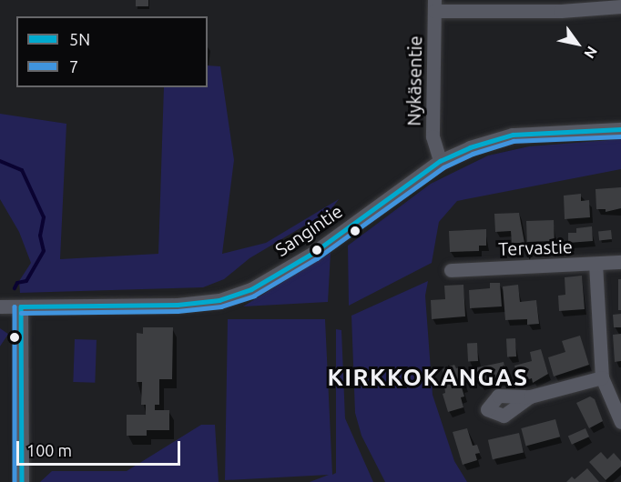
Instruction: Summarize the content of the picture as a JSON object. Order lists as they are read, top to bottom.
{
  "streets": {
    "street": ["Nykäsentie", "Sangintie", "Tervastie"]
  },
  "crossings": [
    ["Nykäsentie", "Sangintie"]
  ],
  "districts": ["KIRKKOKANGAS"],
  "lines": ["transit line 5N", "transit line 7"],
  "legend": ["5N", "7"],
  "scale_bar": "100 m",
  "north": "bottom right"
}
